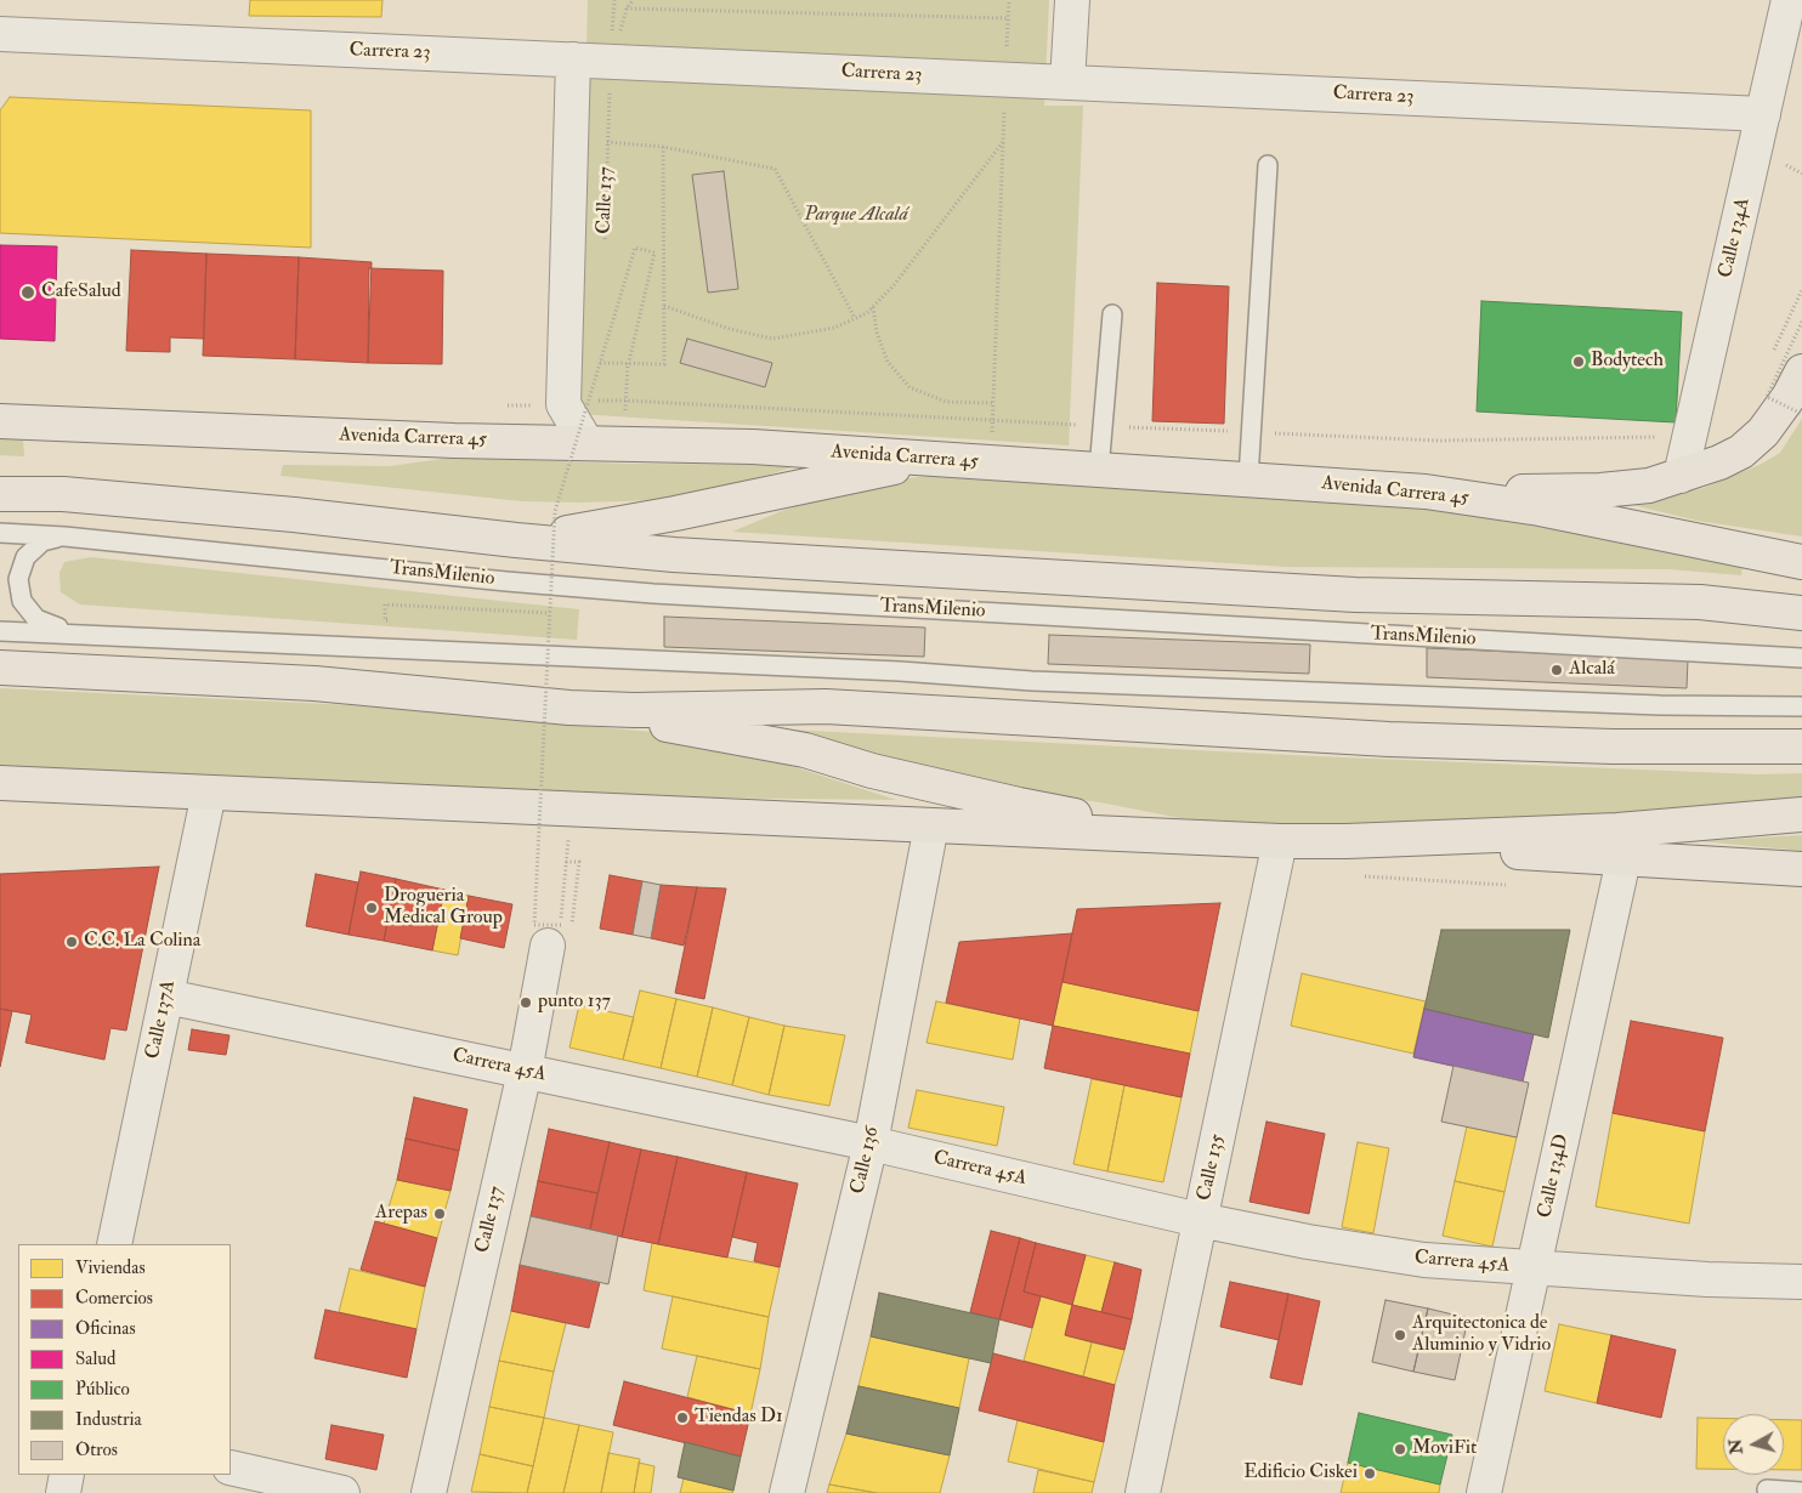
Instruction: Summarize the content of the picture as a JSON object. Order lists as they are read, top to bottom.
{
  "streets": {
    "highway": ["Avenida Carrera 45"],
    "street": [
      "Carrera 23",
      "Calle 137",
      "Calle 134A",
      "Calle 137A",
      "Carrera 45A",
      "Calle 136",
      "Calle 135",
      "Calle 134D"
    ],
    "lane": ["TransMilenio"]
  },
  "crossings": [
    ["Carrera 23", "Calle 137"],
    ["Carrera 23", "Calle 134A"],
    ["Calle 137", "Carrera 45A"],
    ["Calle 137A", "Carrera 45A"],
    ["Carrera 45A", "Calle 136"],
    ["Carrera 45A", "Calle 135"],
    ["Carrera 45A", "Calle 134D"]
  ],
  "parks": ["Parque Alcalá"],
  "places": [
    "CafeSalud",
    "Bodytech",
    "Alcalá",
    "Drogueria Medical Group",
    "C.C. La Colina",
    "punto 137",
    "Arepas",
    "Arquitectonica de Aluminio y Vidrio",
    "Tiendas D1",
    "MoviFit",
    "Edificio Ciskei"
  ],
  "legend": [
    "Viviendas",
    "Comercios",
    "Oficinas",
    "Salud",
    "Público",
    "Industria",
    "Otros"
  ],
  "north": "left"
}
